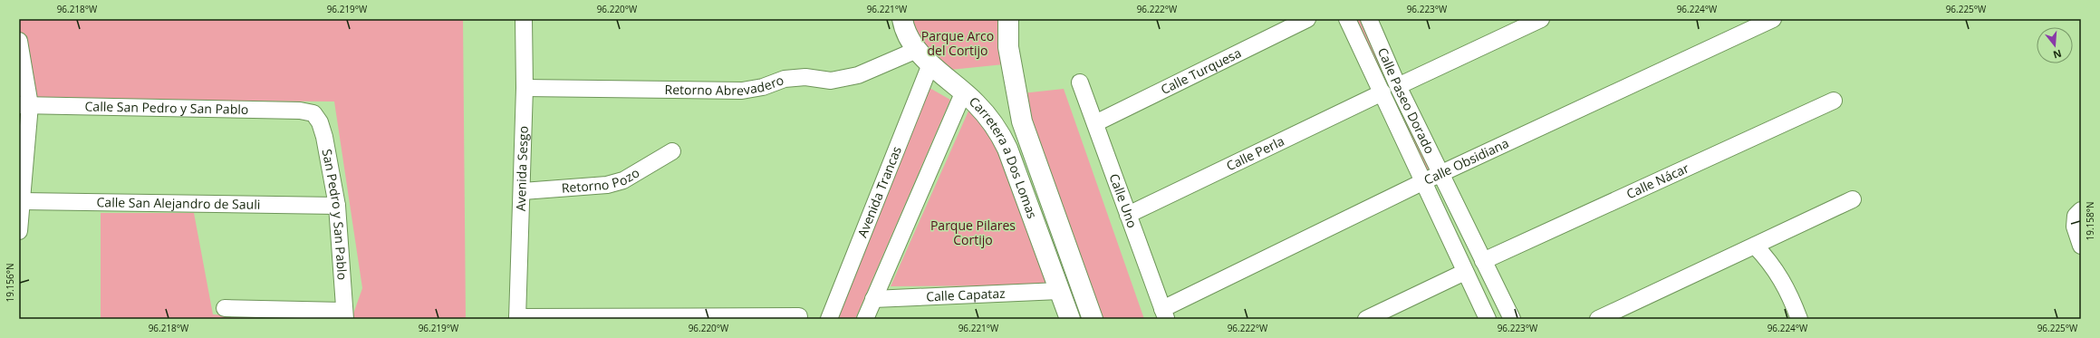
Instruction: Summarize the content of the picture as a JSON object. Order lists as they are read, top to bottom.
{
  "streets": {
    "main road": ["Carretera a Dos Lomas"],
    "street": [
      "Calle Turquesa",
      "Retorno Abrevadero",
      "Calle Paseo Dorado",
      "Calle San Pedro y San Pablo",
      "Calle Perla",
      "Calle Obsidiana",
      "Avenida Sesgo",
      "Retorno Pozo",
      "Calle Nácar",
      "Avenida Trancas",
      "Calle Uno",
      "Calle San Alejandro de Sauli",
      "San Pedro y San Pablo",
      "Calle Capataz"
    ]
  },
  "crossings": [
    ["Calle Turquesa", "Calle Uno"],
    ["Retorno Abrevadero", "Carretera a Dos Lomas"],
    ["Retorno Abrevadero", "Avenida Sesgo"],
    ["Calle Paseo Dorado", "Calle Perla"],
    ["Calle Paseo Dorado", "Calle Obsidiana"],
    ["Calle Paseo Dorado", "Calle Nácar"],
    ["Calle San Pedro y San Pablo", "San Pedro y San Pablo"],
    ["Calle Perla", "Calle Uno"],
    ["Carretera a Dos Lomas", "Avenida Trancas"],
    ["Carretera a Dos Lomas", "Calle Capataz"],
    ["Calle Obsidiana", "Calle Uno"],
    ["Avenida Sesgo", "Retorno Pozo"],
    ["Calle San Alejandro de Sauli", "San Pedro y San Pablo"]
  ],
  "parks": ["Parque Arco del Cortijo", "Parque Pilares Cortijo"],
  "north": "bottom",
  "coordinates": [
    "96.218°W",
    "96.219°W",
    "96.220°W",
    "96.221°W",
    "96.222°W",
    "96.223°W",
    "96.224°W",
    "96.225°W",
    "19.158°N",
    "19.156°N"
  ]
}
